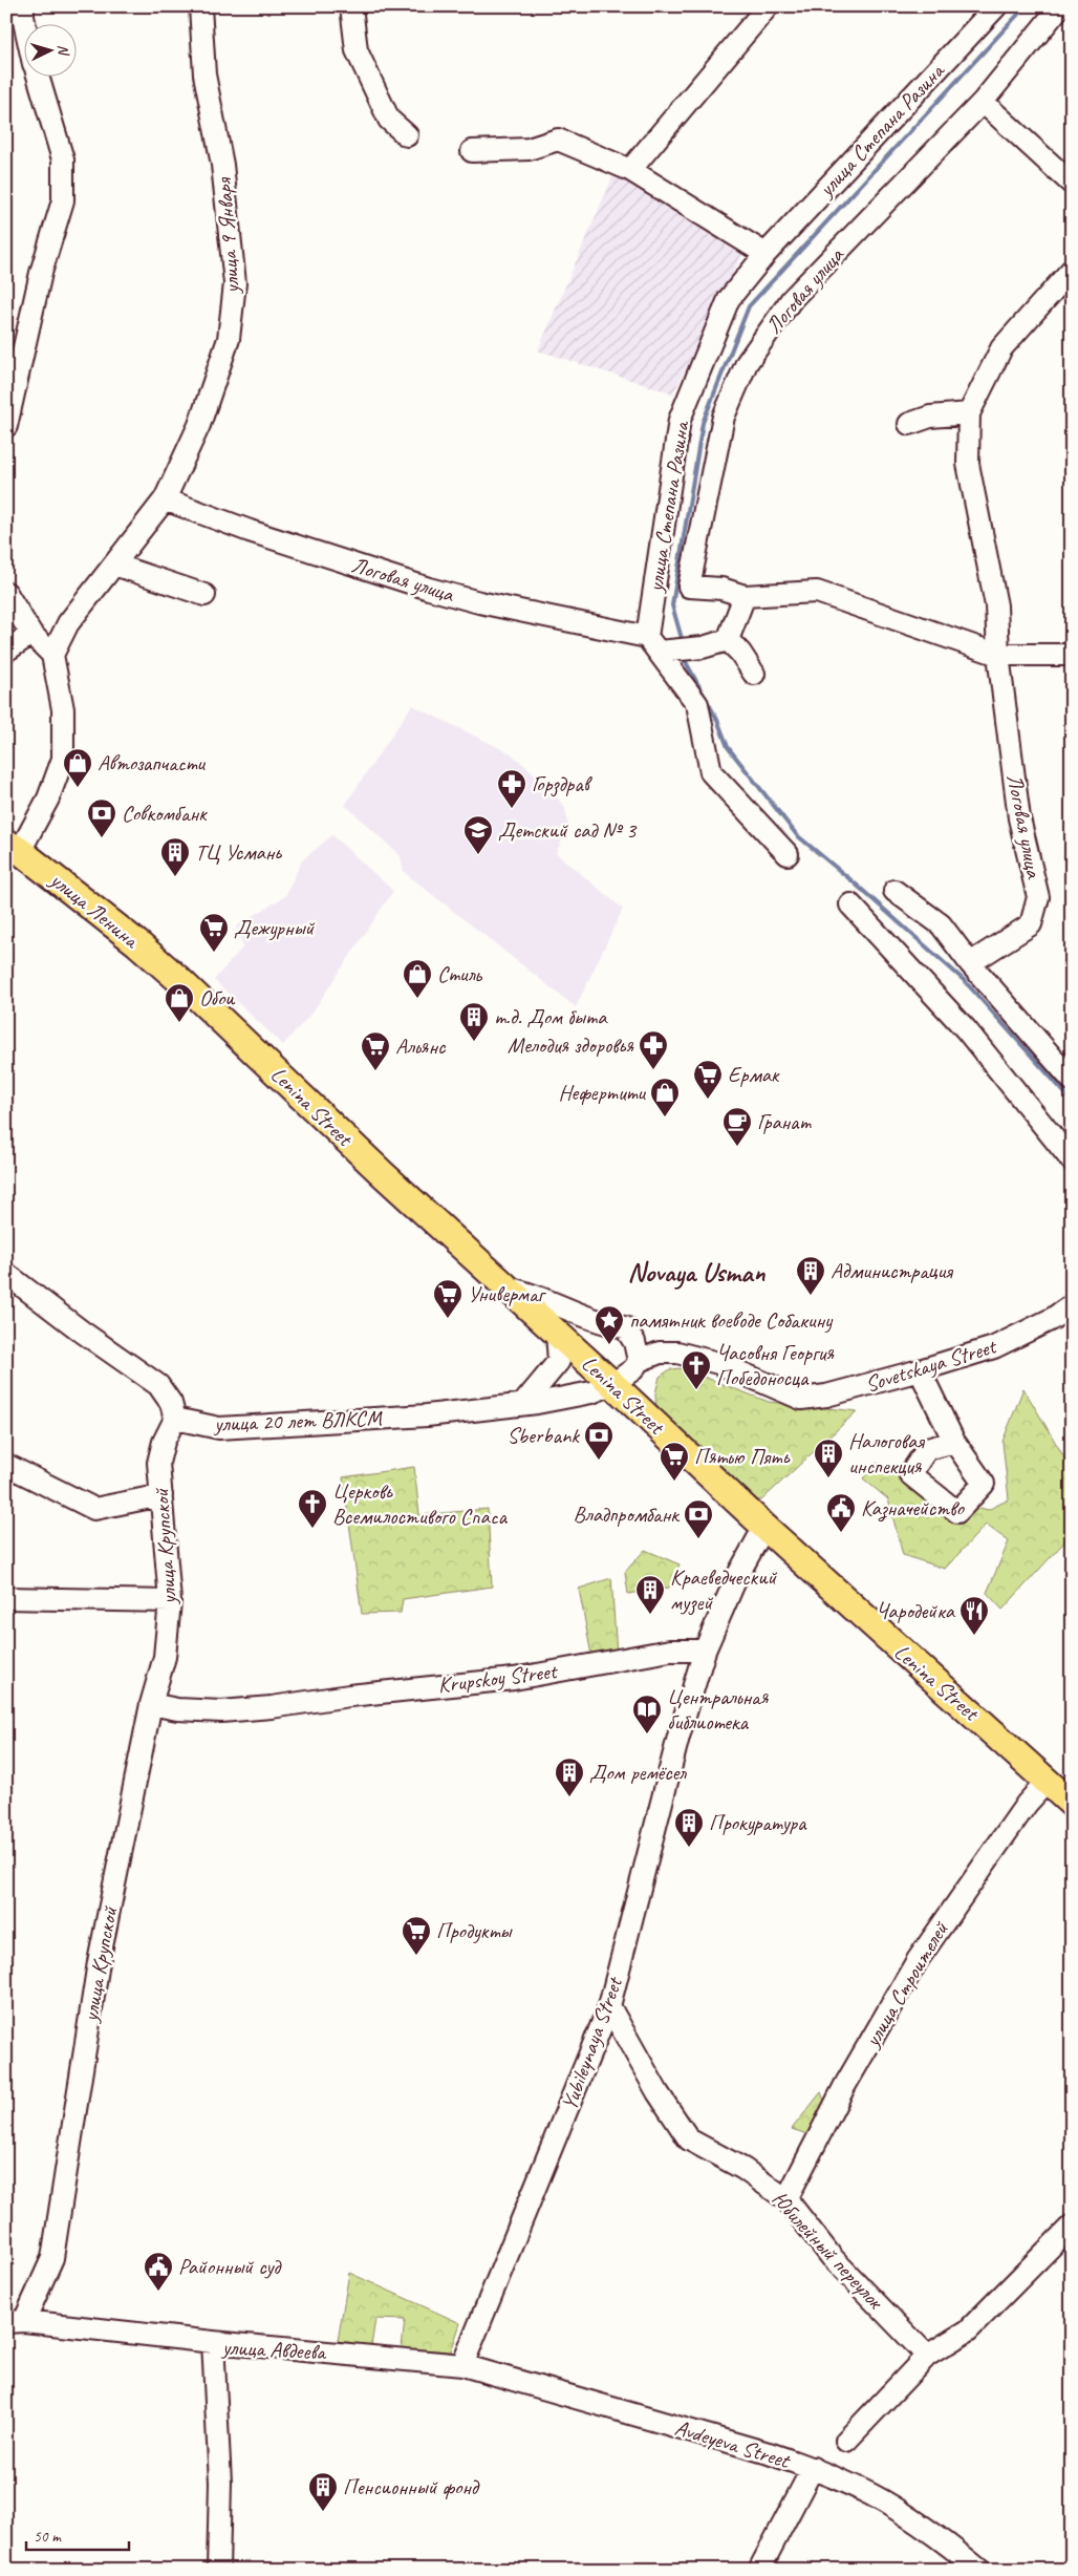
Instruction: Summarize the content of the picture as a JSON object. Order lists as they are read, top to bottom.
{
  "streets": {
    "main road": ["улица Ленина", "Lenina Street"],
    "street": [
      "улица Степана Разина",
      "улица 9 Января",
      "Логовая улица",
      "Sovetskaya Street",
      "улица 20 лет ВЛКСМ",
      "улица Крупской",
      "Krupskoy Street",
      "улица Строителей",
      "Yubileynaya Street",
      "Юбилейный переулок",
      "улица Авдеева",
      "Avdeyeva Street"
    ]
  },
  "crossings": [
    ["улица Степана Разина", "Логовая улица"],
    ["улица 9 Января", "Логовая улица"],
    ["улица Ленина", "Lenina Street"],
    ["Lenina Street", "Sovetskaya Street"],
    ["Lenina Street", "улица 20 лет ВЛКСМ"],
    ["Lenina Street", "улица Строителей"],
    ["Sovetskaya Street", "улица 20 лет ВЛКСМ"],
    ["улица 20 лет ВЛКСМ", "улица Крупской"],
    ["улица Крупской", "Krupskoy Street"],
    ["улица Крупской", "улица Авдеева"],
    ["Krupskoy Street", "Yubileynaya Street"],
    ["улица Строителей", "Юбилейный переулок"],
    ["Yubileynaya Street", "Юбилейный переулок"],
    ["Yubileynaya Street", "улица Авдеева"],
    ["Yubileynaya Street", "Avdeyeva Street"],
    ["улица Авдеева", "Avdeyeva Street"]
  ],
  "districts": ["Novaya Usman"],
  "places": {
    "shop": [
      "Автозапчасти",
      "Стиль",
      "Обои",
      "Нефертити"
    ],
    "pharmacy": ["Горздрав", "Мелодия здоровья"],
    "bank": ["Совкомбанк", "Sberbank", "Владпромбанк"],
    "school or university": ["Детский сад № 3"],
    "building": [
      "ТЦ Усмань",
      "т.д. Дом быта",
      "Администрация",
      "Налоговая инспекция",
      "Краеведческий музей",
      "Дом ремёсел",
      "Прокуратура",
      "Пенсионный фонд"
    ],
    "supermarket": [
      "Дежурный",
      "Альянс",
      "Ермак",
      "Универмаг",
      "Пятью Пять",
      "Продукты"
    ],
    "cafe": ["Гранат"],
    "place": ["памятник воеводе Собакину"],
    "church": ["Часовня Георгия Победоносца", "Церковь Всемилостивого Спаса"],
    "public building": ["Казначейство", "Районный суд"],
    "restaurant": ["Чародейка"],
    "library": ["Центральная библиотека"]
  },
  "scale_bar": "50 m",
  "north": "right"
}
